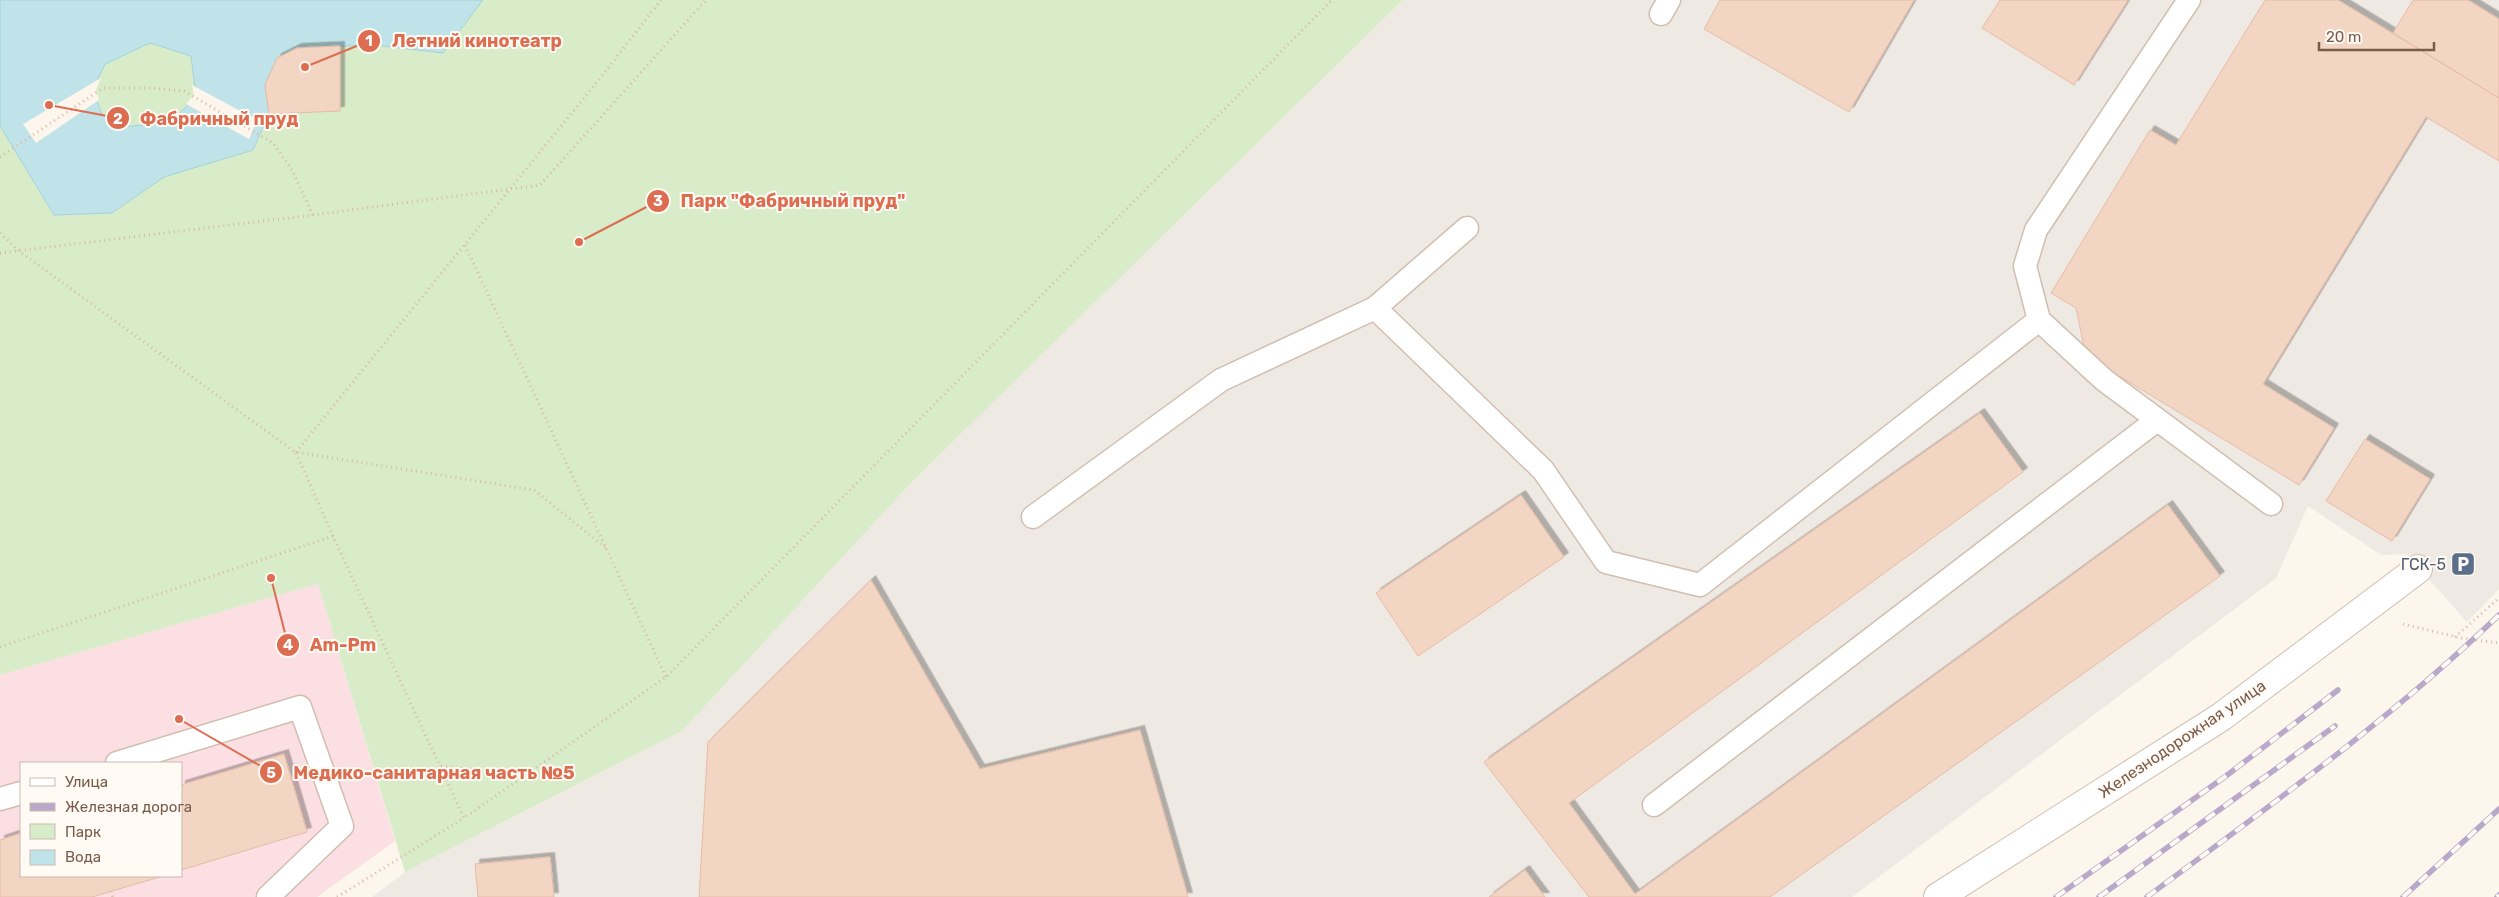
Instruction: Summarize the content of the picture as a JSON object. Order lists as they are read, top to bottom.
{
  "streets": {
    "street": ["Железнодорожная улица"]
  },
  "places": {
    "other": [
      "Летний кинотеатр",
      "Фабричный пруд",
      "Парк \"Фабричный пруд\"",
      "Am-Pm",
      "Медико-санитарная часть №5"
    ],
    "parking": ["ГСК-5"]
  },
  "legend": [
    "Улица",
    "Железная дорога",
    "Парк",
    "Вода"
  ],
  "scale_bar": "20 m"
}
